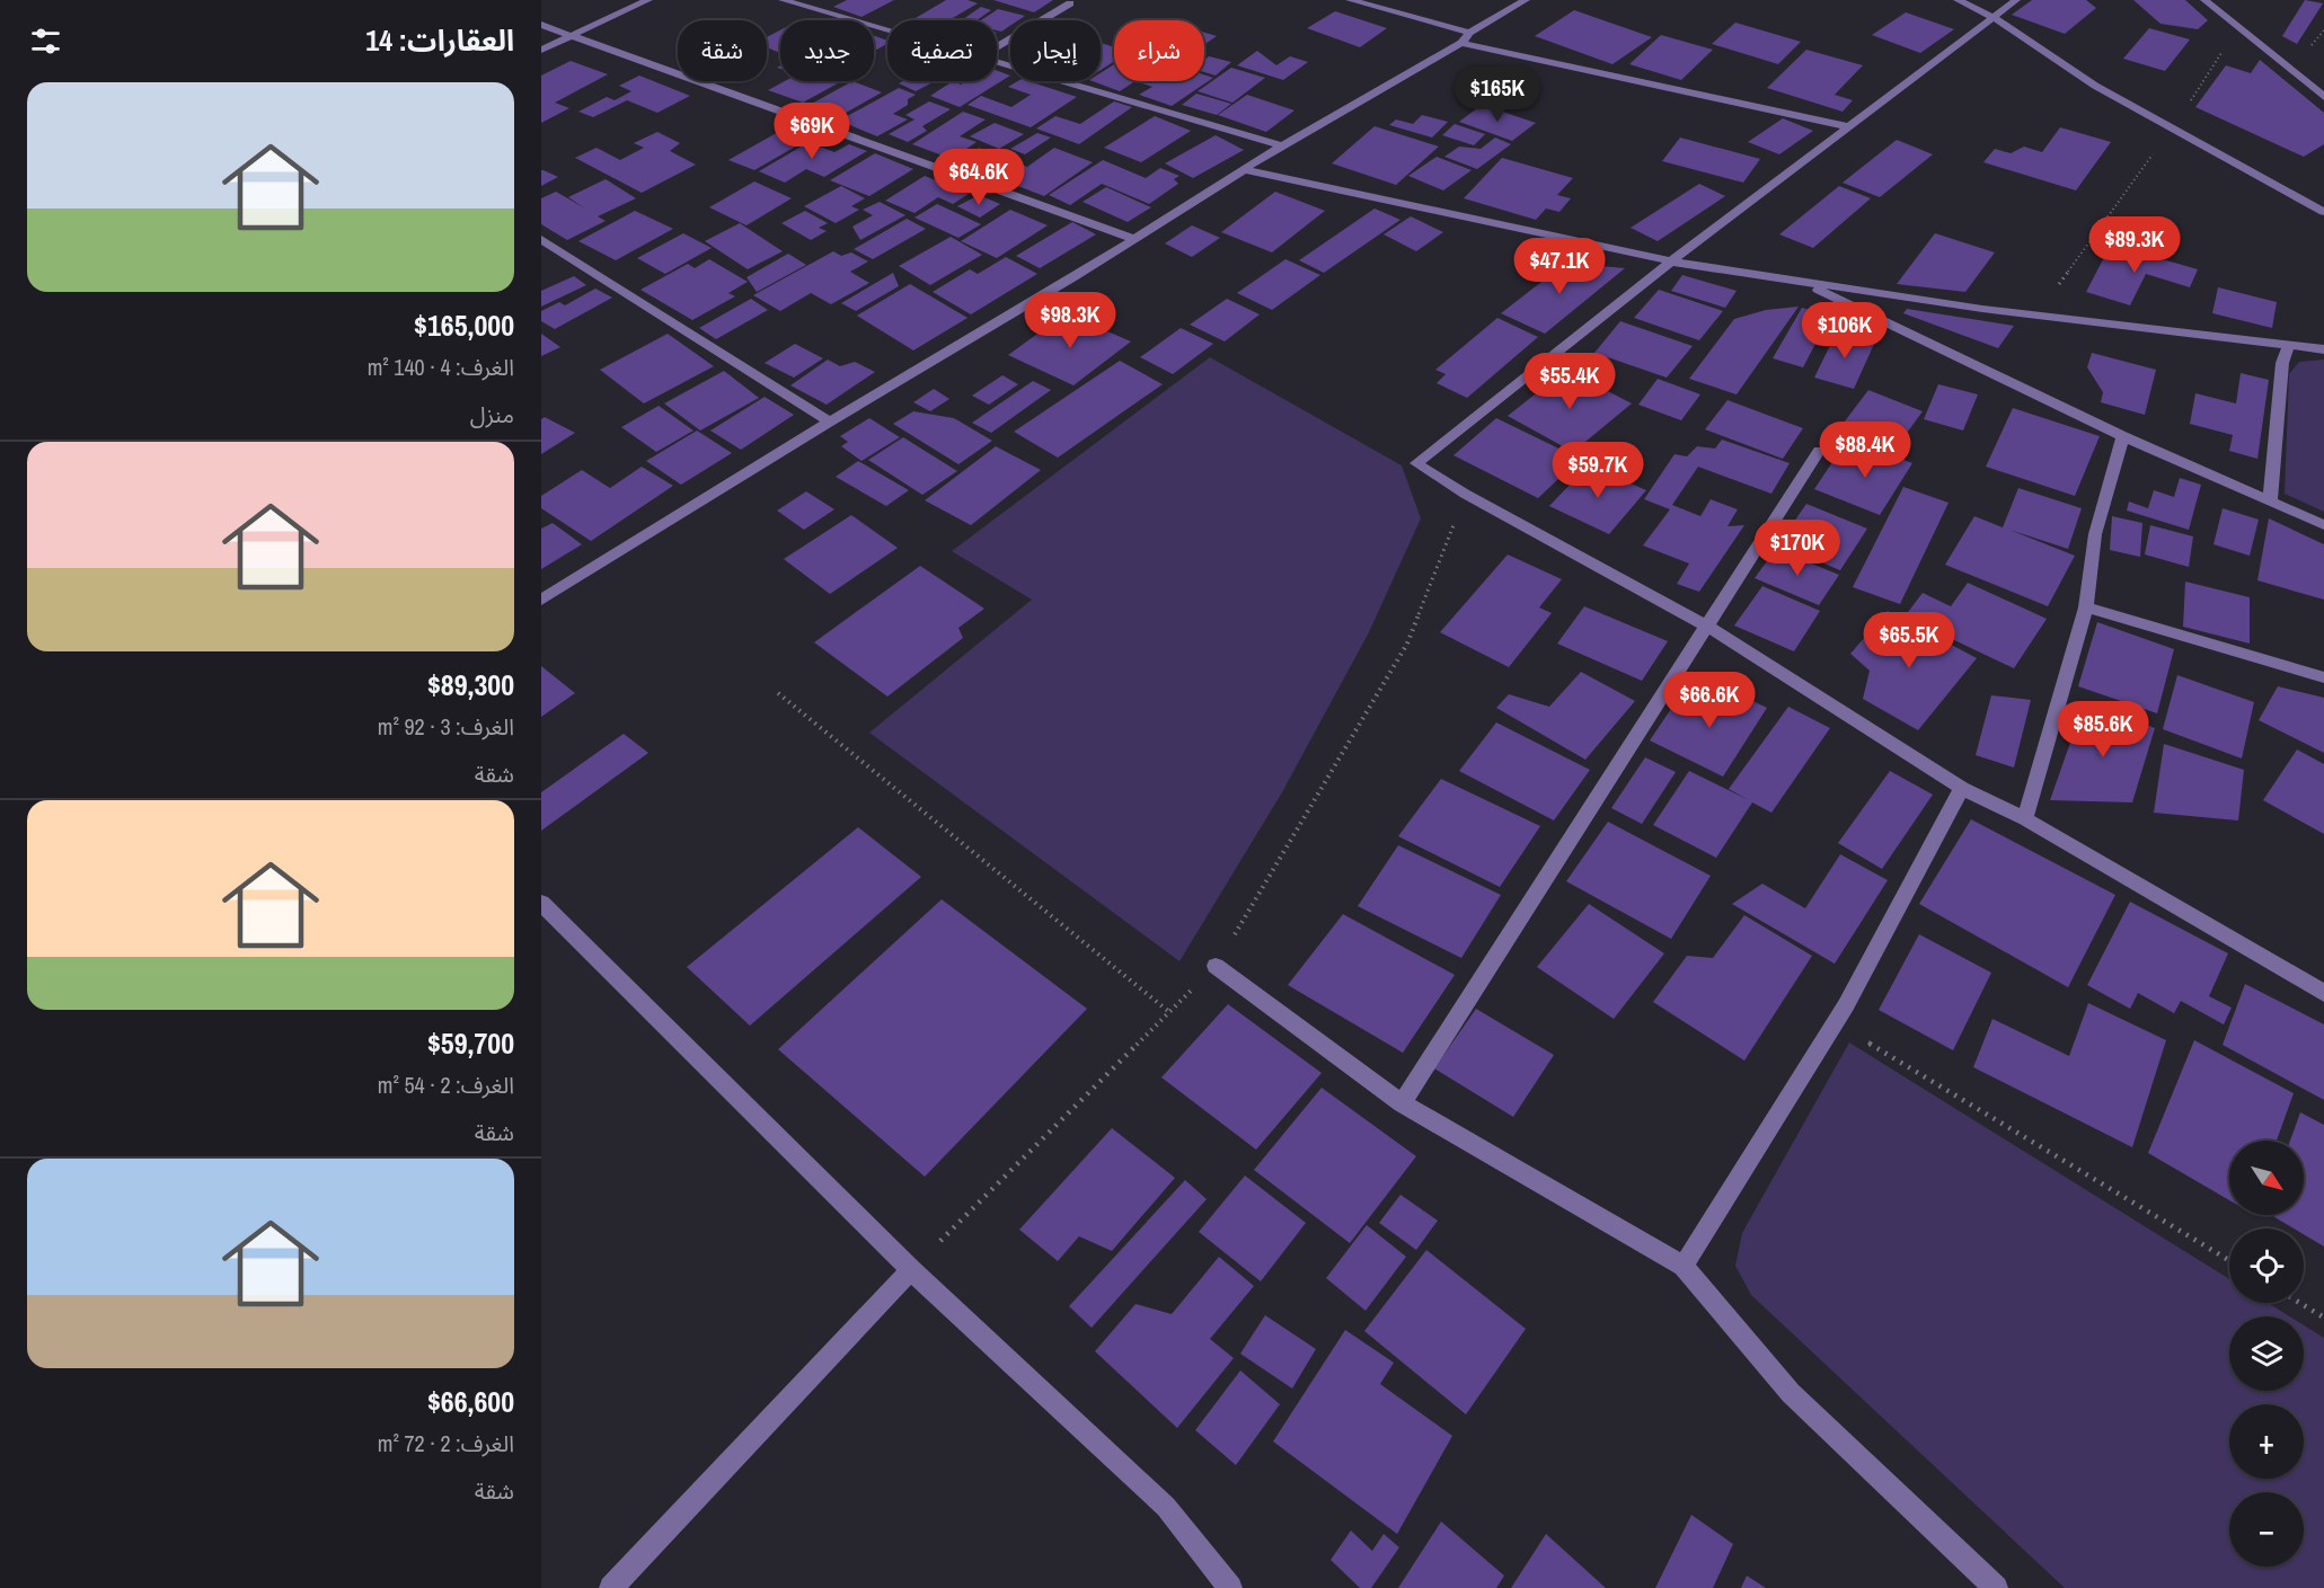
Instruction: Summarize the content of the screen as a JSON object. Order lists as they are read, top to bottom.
{
  "north": "bottom right",
  "page": {
    "heading": "العقارات: 14",
    "chip": [
      "شراء",
      "إيجار",
      "تصفية",
      "جديد",
      "شقة"
    ],
    "price": [
      "$165K",
      "$69K",
      "$64.6K",
      "$89.3K",
      "$47.1K",
      "$98.3K",
      "$106K",
      "$55.4K",
      "$88.4K",
      "$59.7K",
      "$170K",
      "$65.5K",
      "$66.6K",
      "$85.6K"
    ],
    "list": [
      {
        "name": "$165,000",
        "note": "الغرف: 4 · 140 m² · منزل"
      },
      {
        "name": "$89,300",
        "note": "الغرف: 3 · 92 m² · شقة"
      },
      {
        "name": "$59,700",
        "note": "الغرف: 2 · 54 m² · شقة"
      },
      {
        "name": "$66,600",
        "note": "الغرف: 2 · 72 m² · شقة"
      }
    ],
    "map_buttons": ["+", "−"]
  }
}
